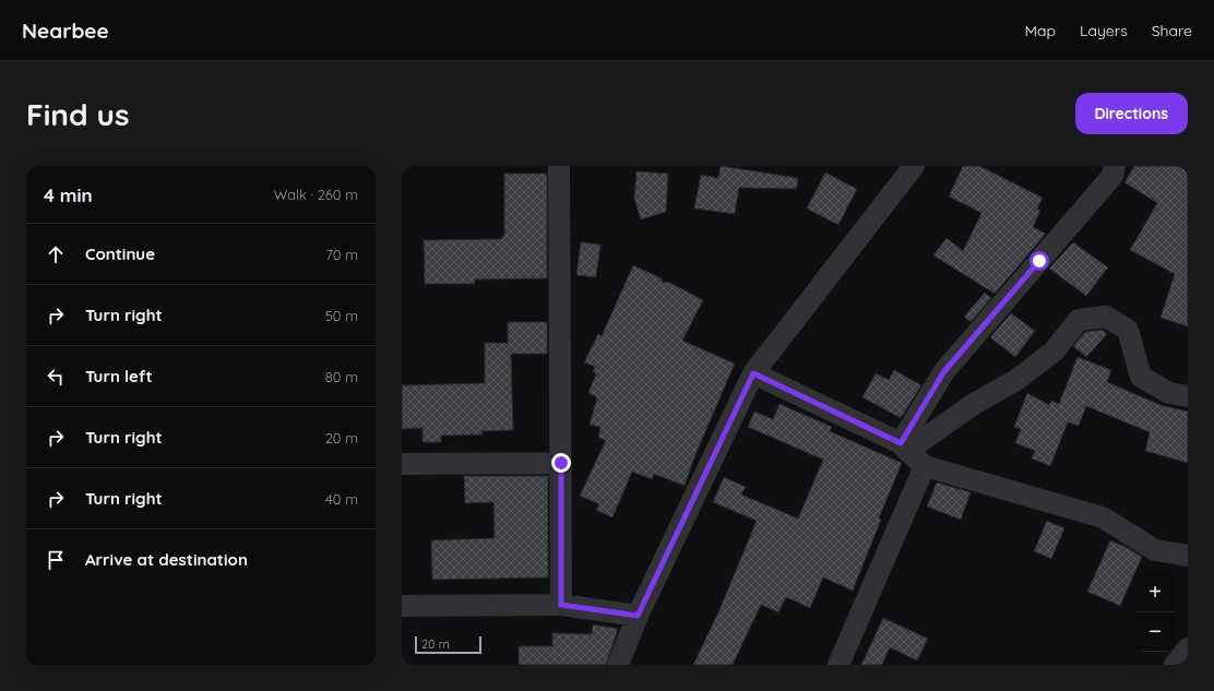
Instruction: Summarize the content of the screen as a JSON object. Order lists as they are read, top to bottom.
{
  "scale_bar": "20 m",
  "page": {
    "header": "Nearbee",
    "nav": ["Map", "Layers", "Share"],
    "buttons": "Directions",
    "title": "Find us",
    "heading": ["4 min", "Walk · 260 m"],
    "list": [
      ["Continue", "70 m"],
      ["Turn right", "50 m"],
      ["Turn left", "80 m"],
      ["Turn right", "20 m"],
      ["Turn right", "40 m"],
      "Arrive at destination"
    ],
    "map_buttons": ["+", "−"],
    "scale": "20 m"
  }
}
